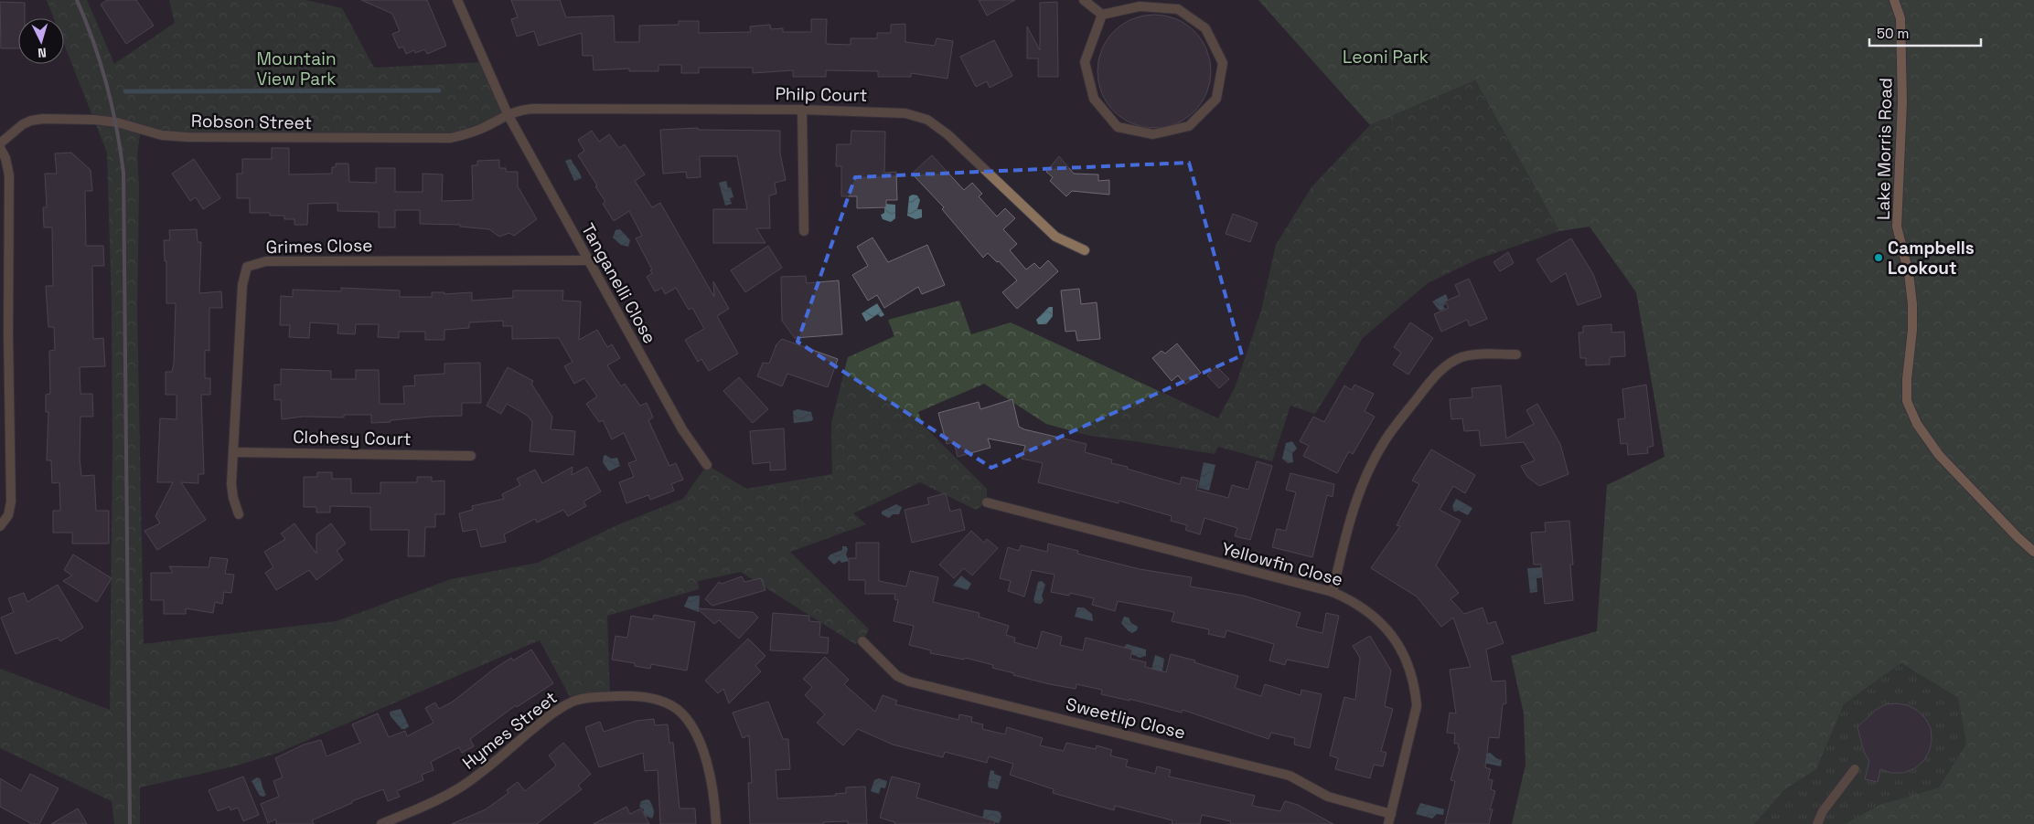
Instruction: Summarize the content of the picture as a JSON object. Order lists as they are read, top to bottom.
{
  "streets": {
    "street": [
      "Philp Court",
      "Robson Street",
      "Lake Morris Road",
      "Grimes Close",
      "Tanganelli Close",
      "Clohesy Court",
      "Yellowfin Close",
      "Sweetlip Close",
      "Hymes Street"
    ]
  },
  "crossings": [
    ["Philp Court", "Robson Street"],
    ["Philp Court", "Tanganelli Close"],
    ["Robson Street", "Tanganelli Close"],
    ["Grimes Close", "Tanganelli Close"],
    ["Grimes Close", "Clohesy Court"],
    ["Yellowfin Close", "Sweetlip Close"]
  ],
  "parks": ["Leoni Park", "Mountain View Park"],
  "places": ["Campbells Lookout"],
  "scale_bar": "50 m",
  "north": "bottom"
}
